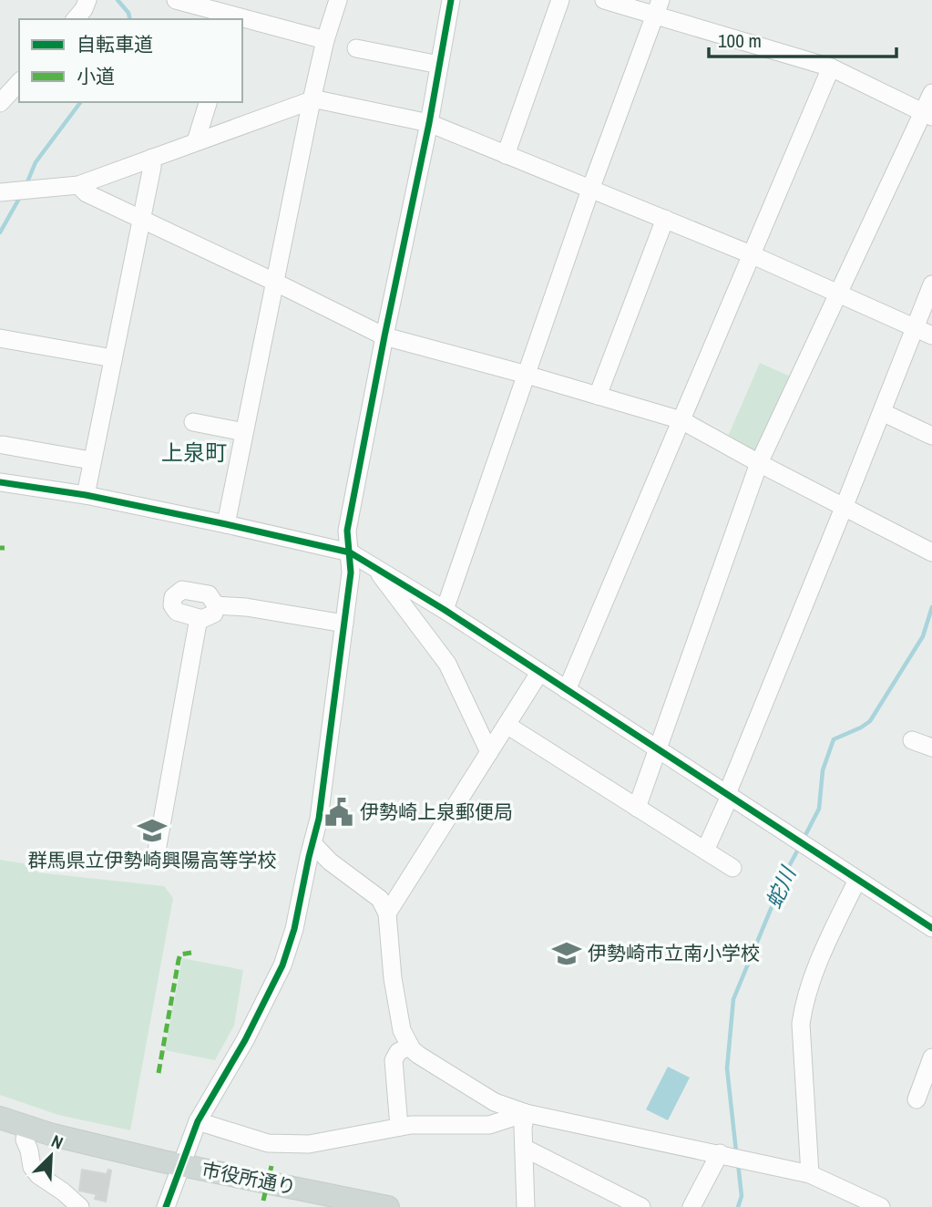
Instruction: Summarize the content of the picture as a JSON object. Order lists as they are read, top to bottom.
{
  "streets": {
    "main road": ["市役所通り"]
  },
  "districts": ["上泉町"],
  "water": ["蛇川"],
  "places": {
    "public building": ["伊勢崎上泉郵便局"],
    "school or university": ["群馬県立伊勢崎興陽高等学校", "伊勢崎市立南小学校"]
  },
  "legend": ["自転車道", "小道"],
  "scale_bar": "100 m",
  "north": "top right"
}
